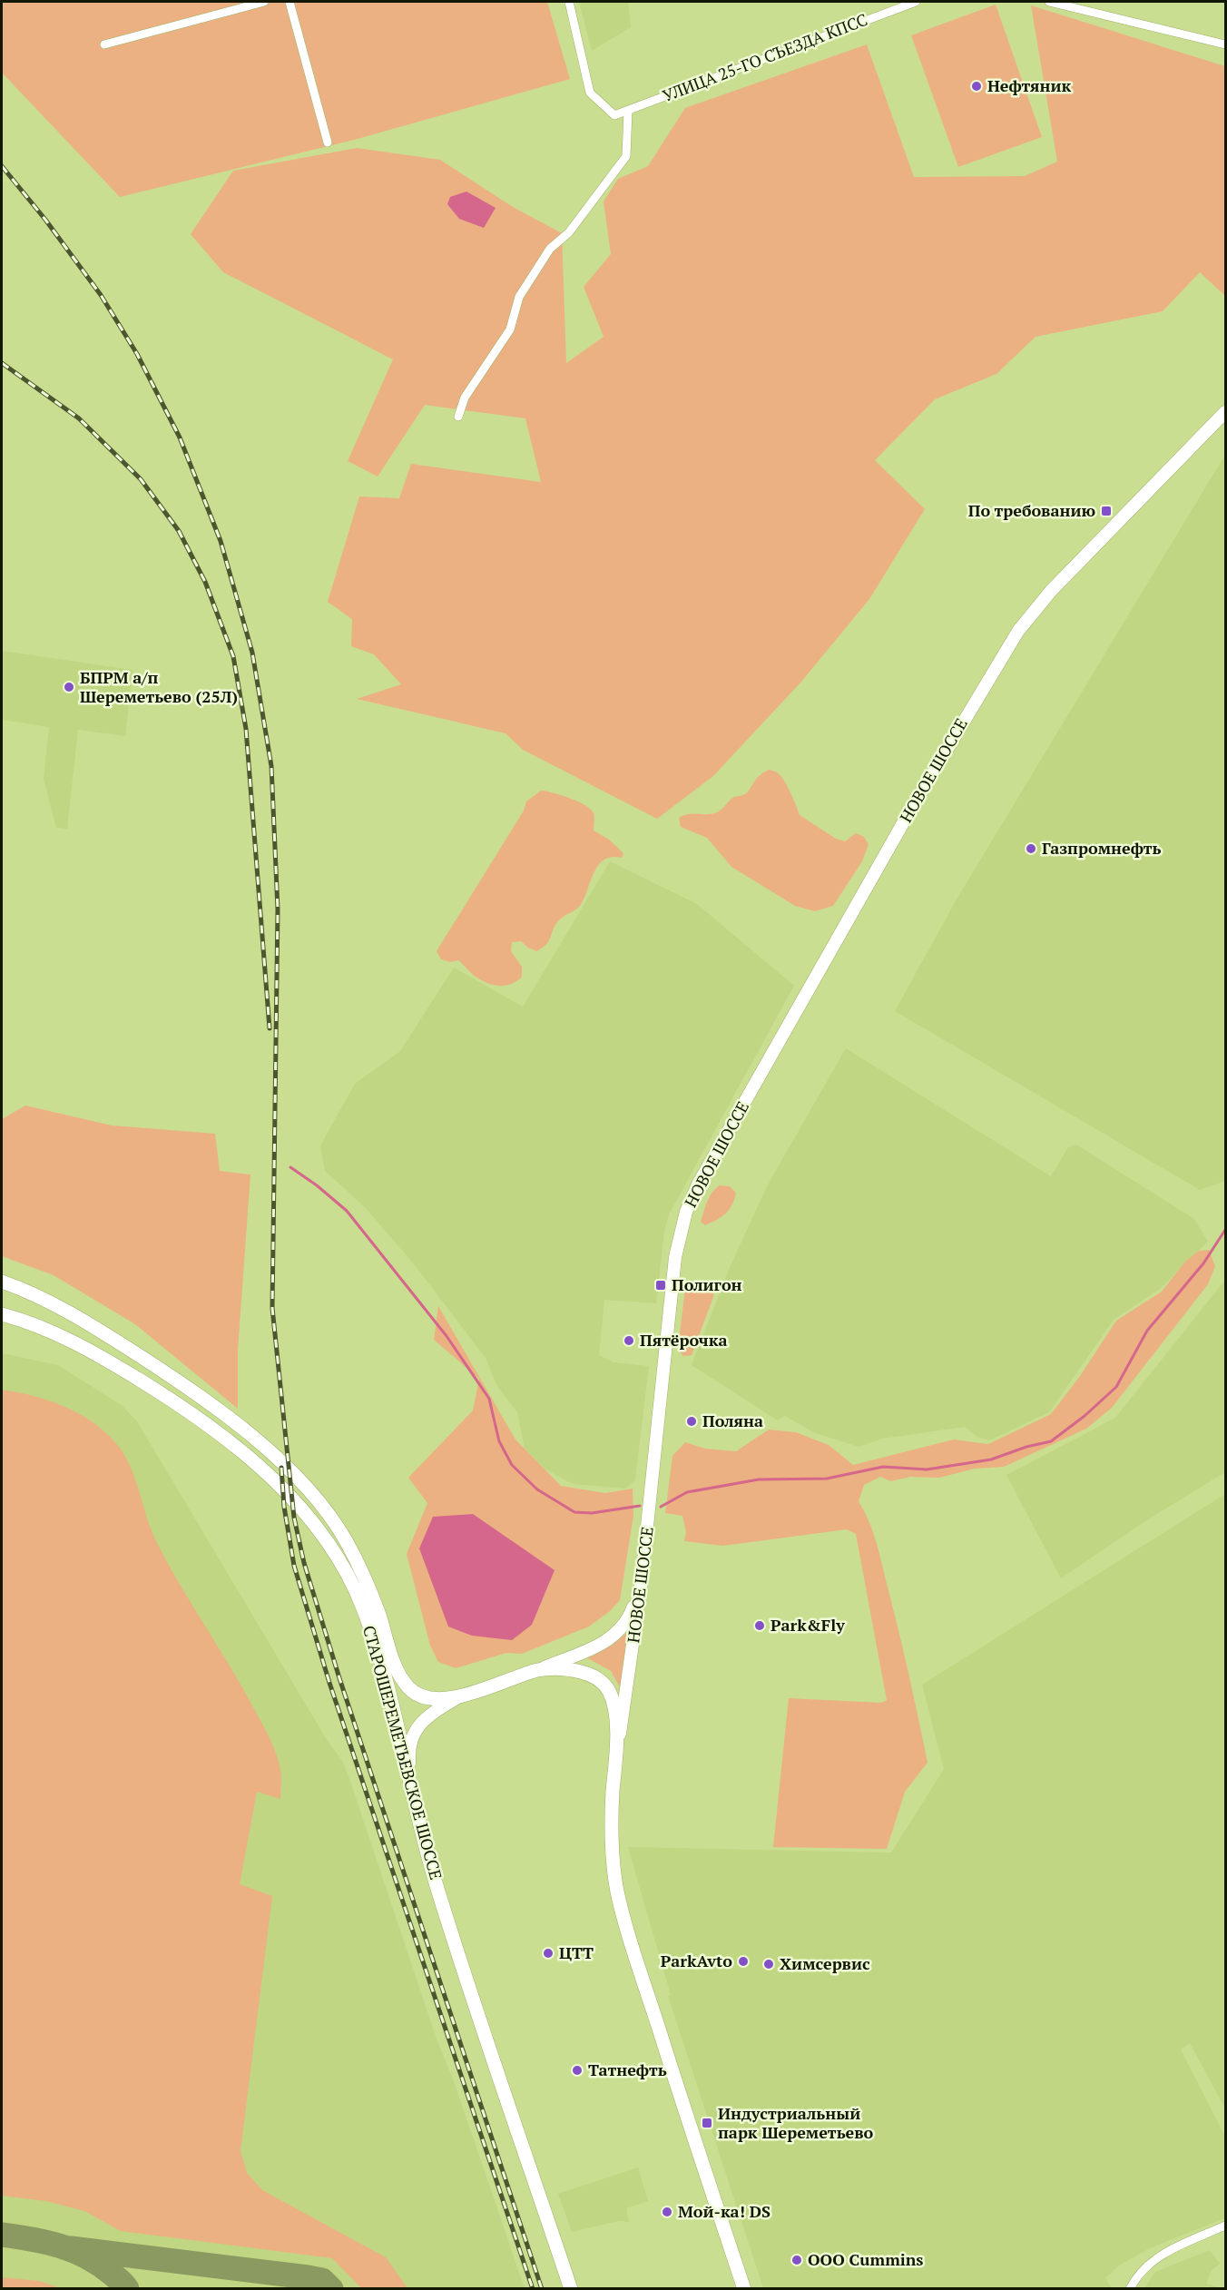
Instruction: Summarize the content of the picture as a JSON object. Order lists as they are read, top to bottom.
{
  "streets": {
    "main road": ["НОВОЕ ШОССЕ", "СТАРОШЕРЕМЕТЬЕВСКОЕ ШОССЕ"],
    "street": ["УЛИЦА 25-ГО СЪЕЗДА КПСС"]
  },
  "crossings": [
    ["НОВОЕ ШОССЕ", "СТАРОШЕРЕМЕТЬЕВСКОЕ ШОССЕ"]
  ],
  "places": {
    "other": [
      "Нефтяник",
      "БПРМ а/п Шереметьево (25Л)",
      "Газпромнефть",
      "Пятёрочка",
      "Поляна",
      "Park&Fly",
      "ЦТТ",
      "ParkAvto",
      "Химсервис",
      "Татнефть",
      "Мой-ка! DS",
      "OOO Cummins"
    ],
    "transit": ["По требованию", "Полигон", "Индустриальный парк Шереметьево"]
  }
}
